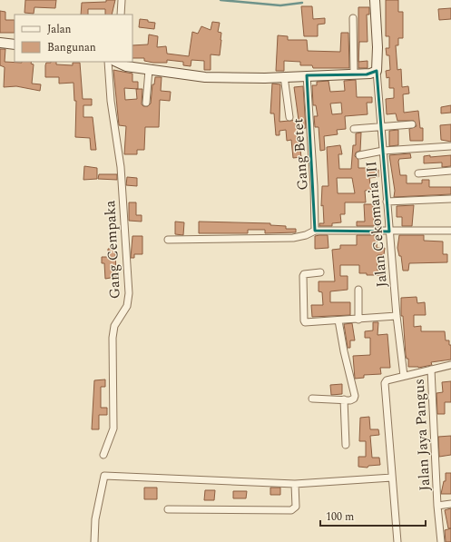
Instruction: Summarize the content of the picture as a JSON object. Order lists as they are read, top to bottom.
{
  "streets": {
    "street": [
      "Gang Betet",
      "Jalan Cekomaria III",
      "Gang Cempaka",
      "Jalan Jaya Pangus"
    ]
  },
  "legend": ["Jalan", "Bangunan"],
  "scale_bar": "100 m"
}
